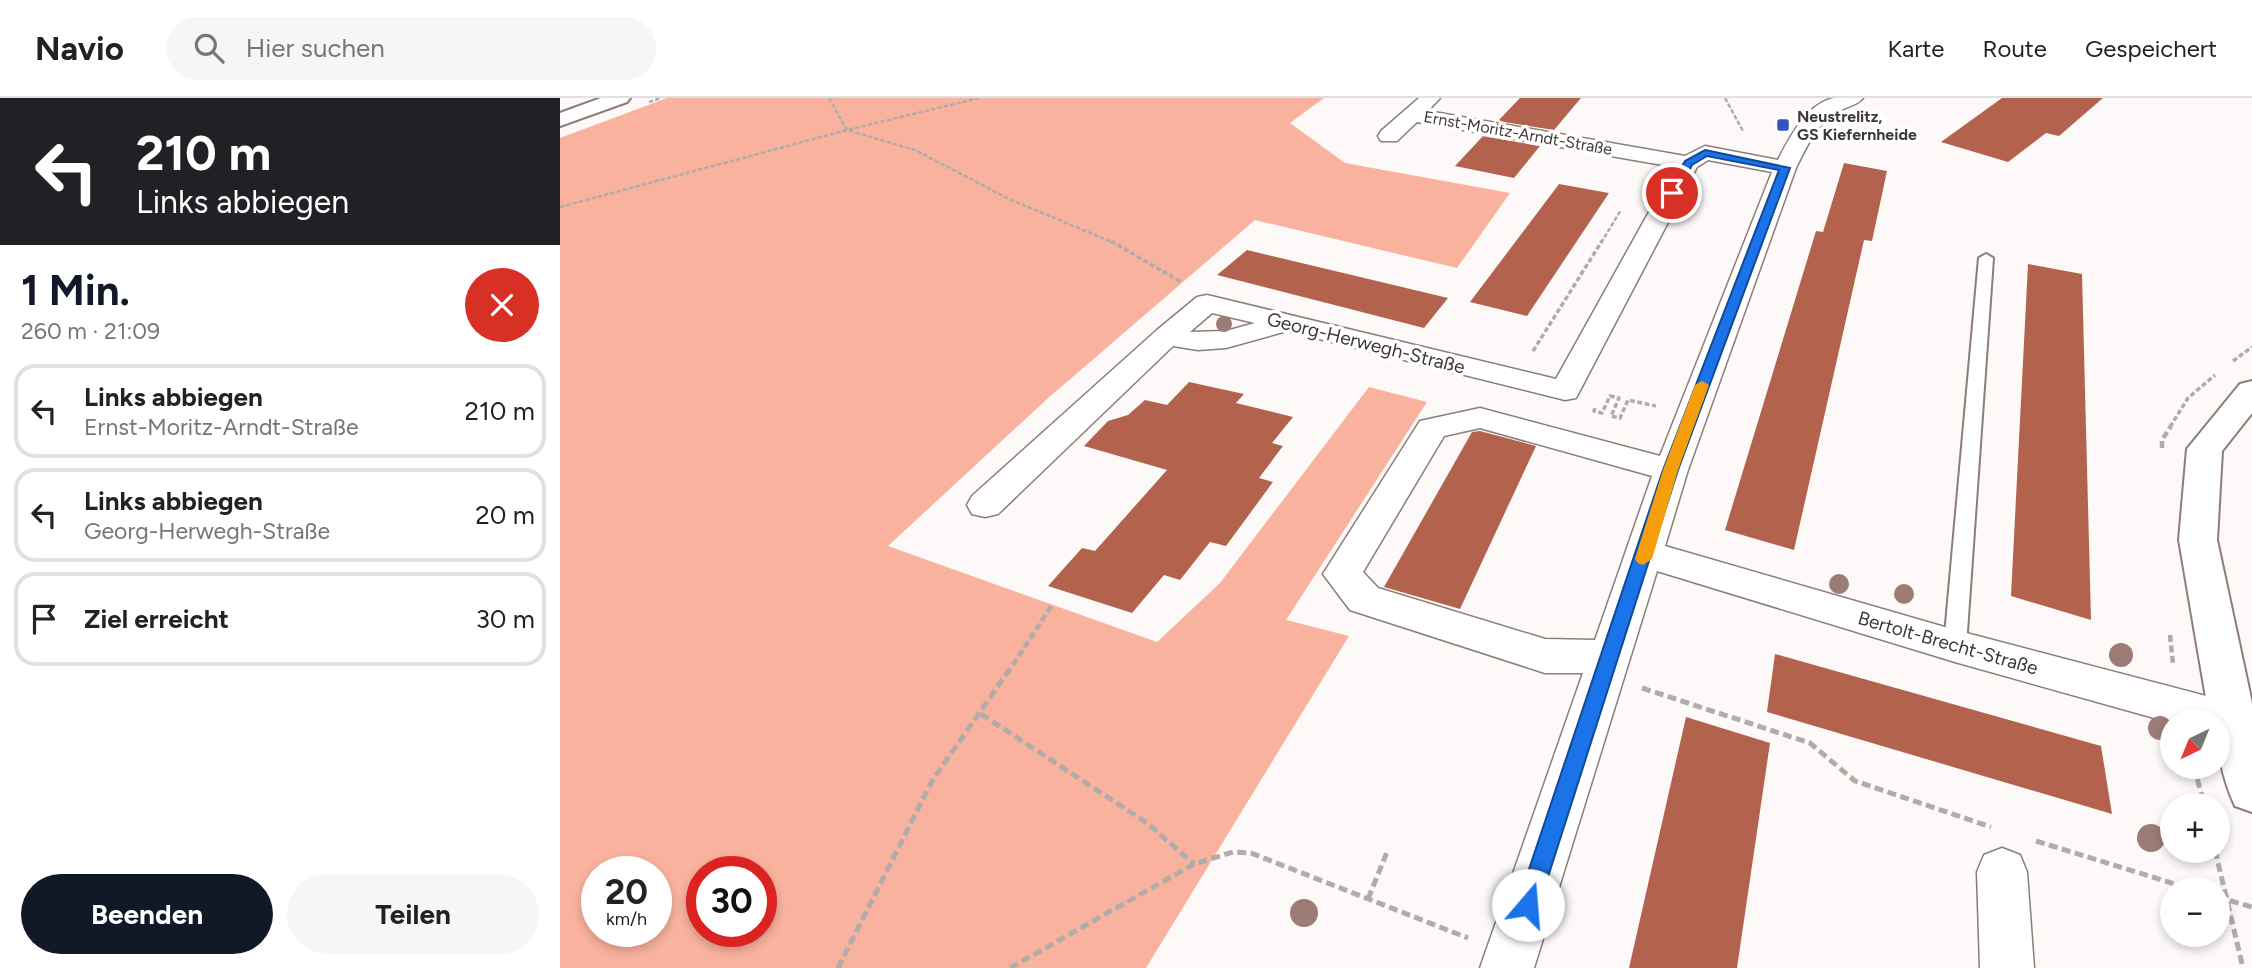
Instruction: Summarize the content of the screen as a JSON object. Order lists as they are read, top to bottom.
{
  "streets": {
    "street": ["Ernst-Moritz-Arndt-Straße", "Georg-Herwegh-Straße", "Bertolt-Brecht-Straße"]
  },
  "crossings": [
    ["Ernst-Moritz-Arndt-Straße", "Georg-Herwegh-Straße"]
  ],
  "places": {
    "transit": ["Neustrelitz, GS Kiefernheide"]
  },
  "north": "bottom left",
  "page": {
    "header": "Navio",
    "search": "Hier suchen",
    "nav": ["Karte", "Route", "Gespeichert"],
    "turn": ["210 m", "Links abbiegen"],
    "heading": ["1 Min.", "260 m · 21:09"],
    "list": [
      {
        "name": "Links abbiegen",
        "note": "Ernst-Moritz-Arndt-Straße",
        "value": "210 m"
      },
      {
        "name": "Links abbiegen",
        "note": "Georg-Herwegh-Straße",
        "value": "20 m"
      },
      {
        "name": "Ziel erreicht",
        "value": "30 m"
      }
    ],
    "map_buttons": ["+", "−"],
    "speed": "20 km/h",
    "limit": "30",
    "buttons": ["Beenden", "Teilen"]
  }
}
